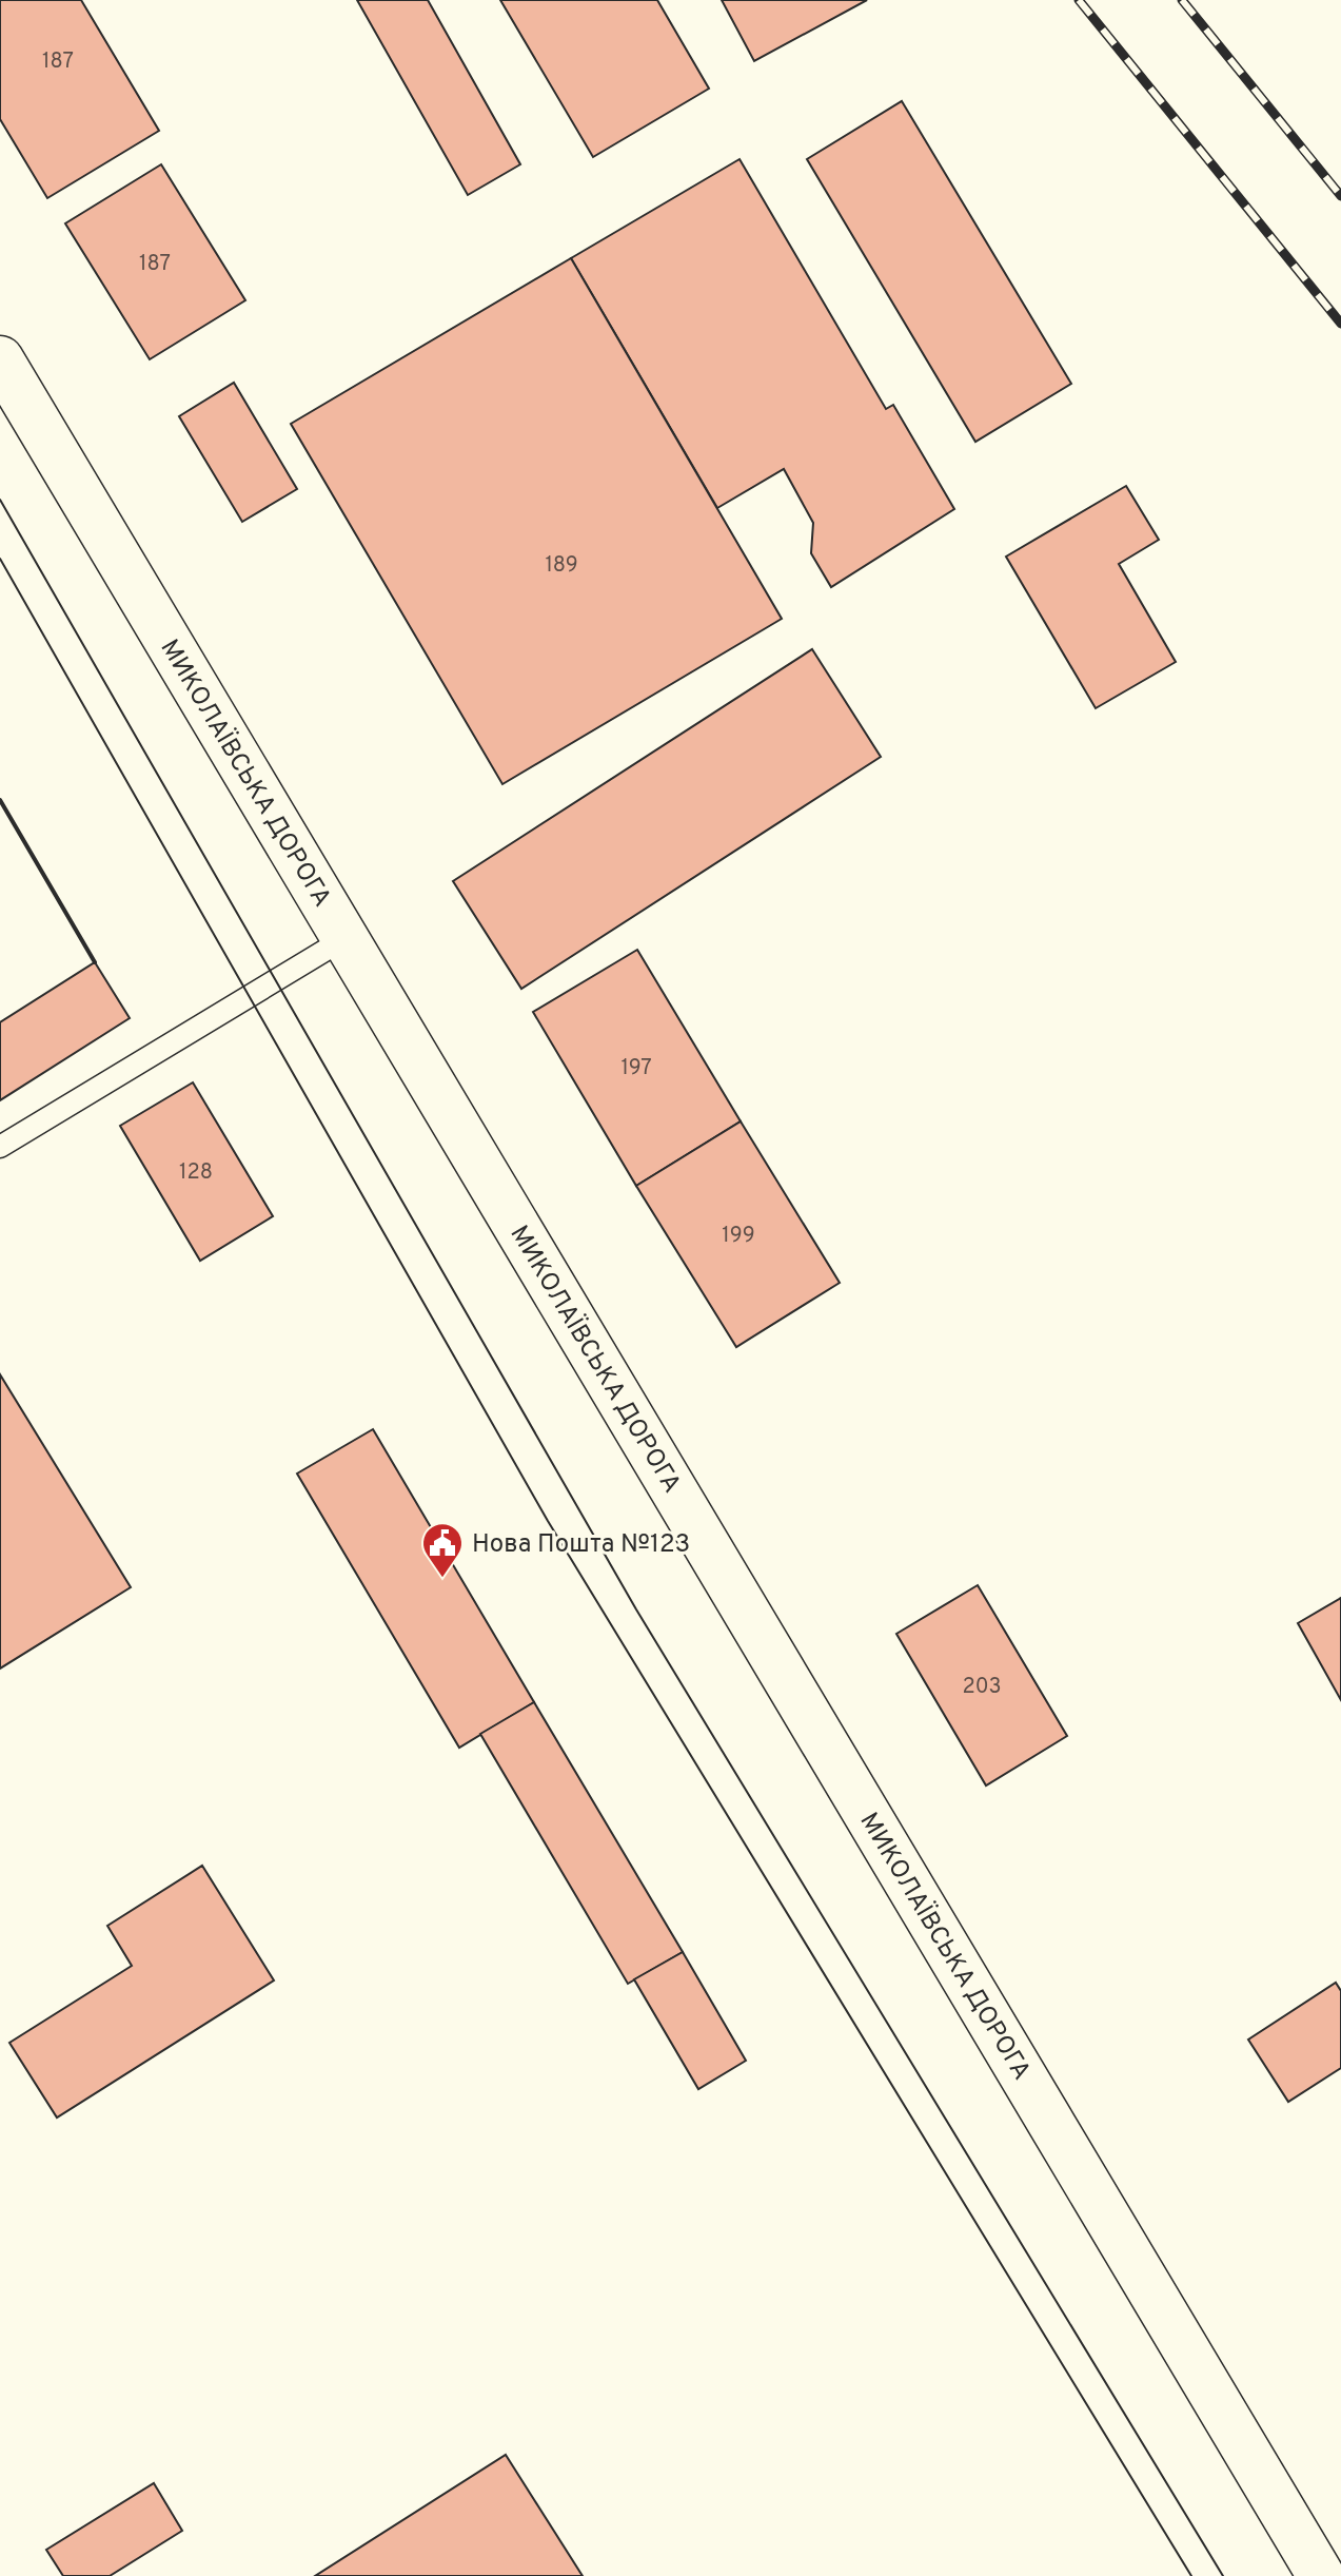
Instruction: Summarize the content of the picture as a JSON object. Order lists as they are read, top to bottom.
{
  "streets": {
    "main road": ["МИКОЛАЇВСЬКА ДОРОГА"]
  },
  "places": {
    "public building": ["Нова Пошта №123"]
  },
  "house_numbers": [
    "187",
    "187",
    "189",
    "197",
    "128",
    "199",
    "203"
  ]
}
